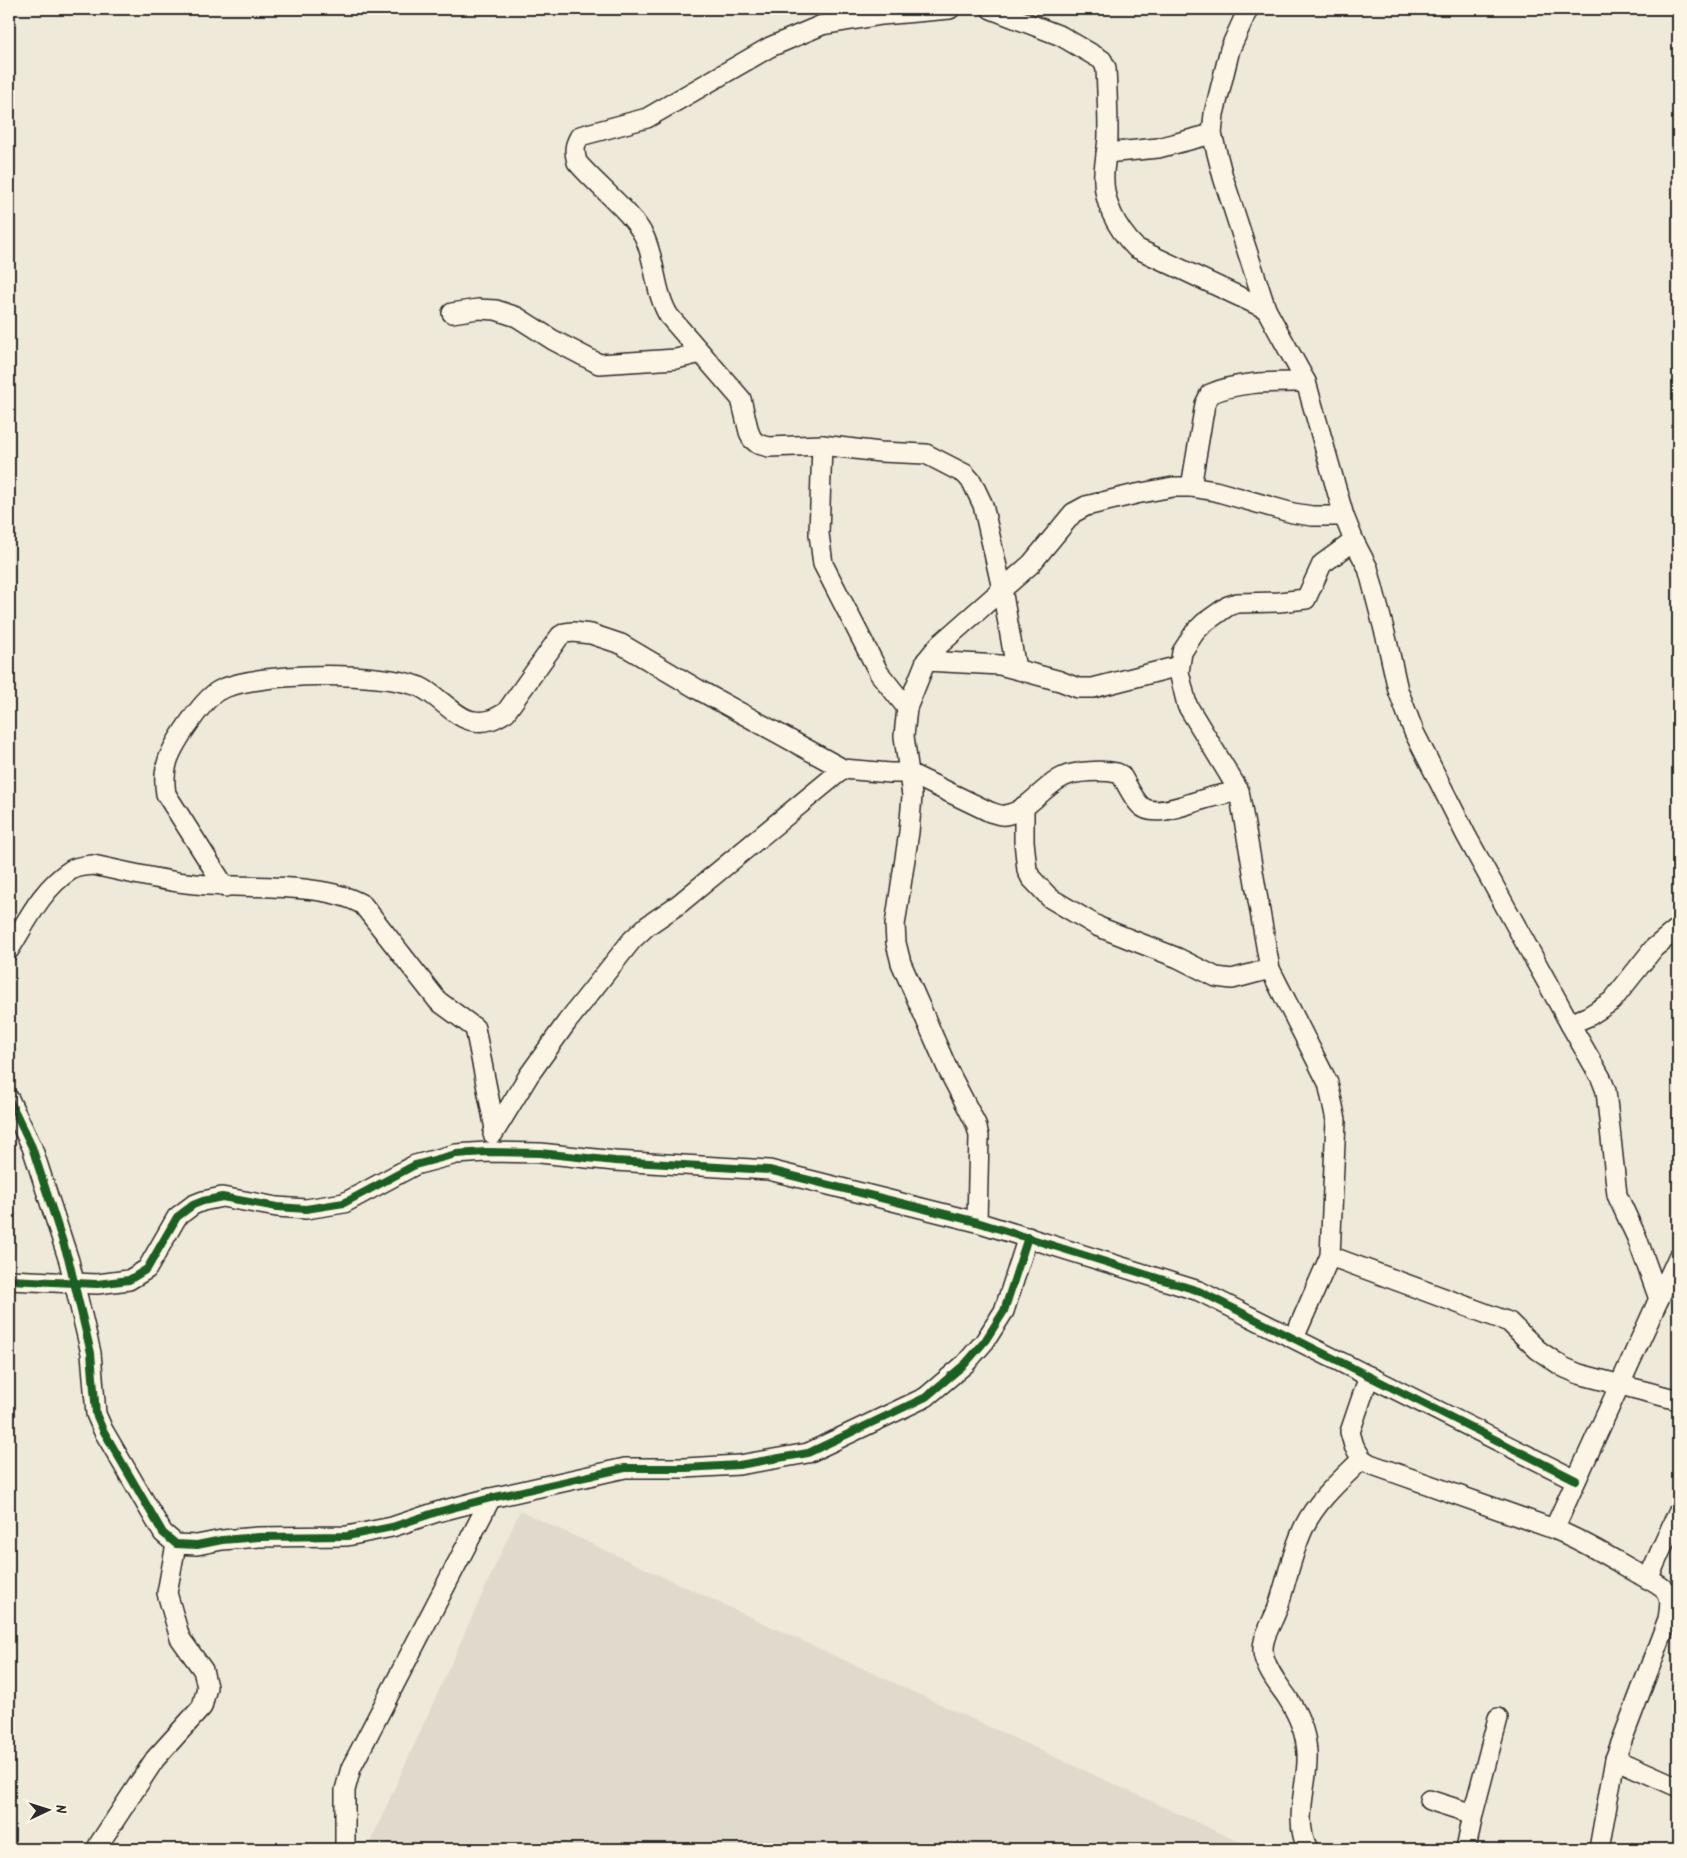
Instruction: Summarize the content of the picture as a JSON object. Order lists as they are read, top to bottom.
{
  "north": "right"
}
